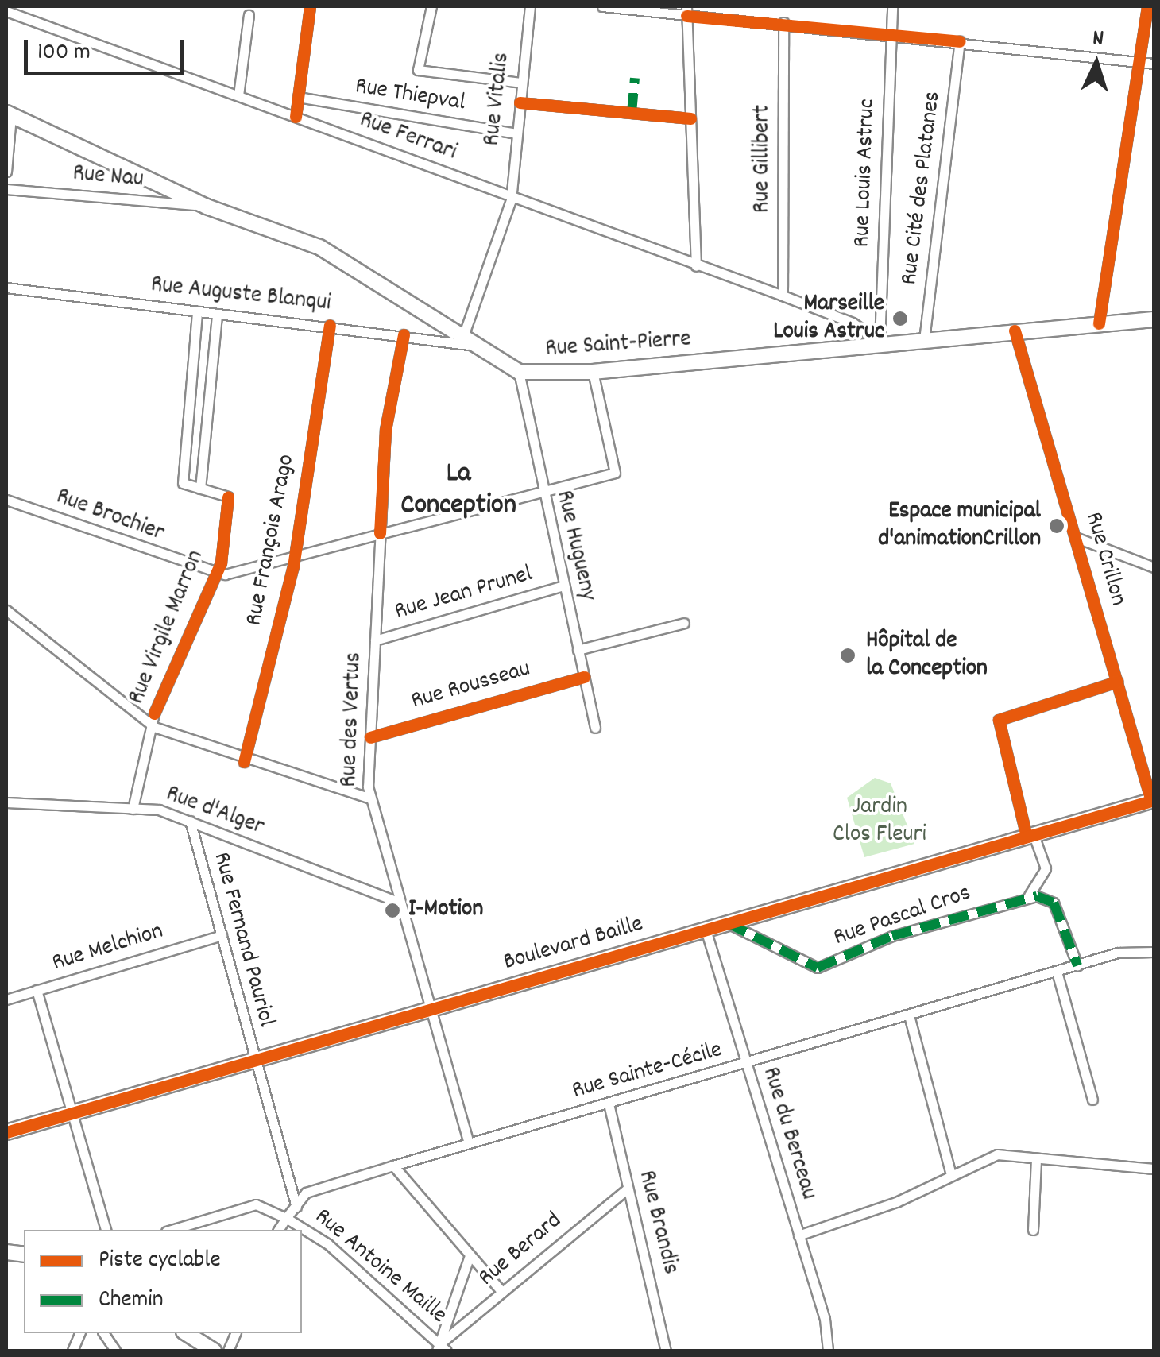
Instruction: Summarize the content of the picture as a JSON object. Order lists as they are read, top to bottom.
{
  "streets": {
    "street": [
      "Rue Thiepval",
      "Rue Vitalis",
      "Rue Ferrari",
      "Rue Gillibert",
      "Rue Louis Astruc",
      "Rue Nau",
      "Rue Cité des Platanes",
      "Rue Auguste Blanqui",
      "Rue Saint-Pierre",
      "Rue Brochier",
      "Rue François Arago",
      "Rue Hugueny",
      "Rue Crillon",
      "Rue Jean Prunel",
      "Rue Virgile Marron",
      "Rue Rousseau",
      "Rue des Vertus",
      "Rue d'Alger",
      "Rue Pascal Cros",
      "Rue Fernand Pauriol",
      "Boulevard Baille",
      "Rue Melchion",
      "Rue Sainte-Cécile",
      "Rue du Berceau",
      "Rue Brandis",
      "Rue Berard",
      "Rue Antoine Maille"
    ]
  },
  "crossings": [
    ["Rue Thiepval", "Rue Vitalis"],
    ["Rue Vitalis", "Rue Ferrari"],
    ["Rue Vitalis", "Rue Auguste Blanqui"],
    ["Rue Vitalis", "Rue Saint-Pierre"],
    ["Rue Ferrari", "Rue Gillibert"],
    ["Rue Ferrari", "Rue Louis Astruc"],
    ["Rue Ferrari", "Rue Saint-Pierre"],
    ["Rue Louis Astruc", "Rue Saint-Pierre"],
    ["Rue Nau", "Rue Saint-Pierre"],
    ["Rue Cité des Platanes", "Rue Saint-Pierre"],
    ["Rue Auguste Blanqui", "Rue Saint-Pierre"],
    ["Rue Auguste Blanqui", "Rue François Arago"],
    ["Rue Auguste Blanqui", "Rue des Vertus"],
    ["Rue Saint-Pierre", "Rue Hugueny"],
    ["Rue Saint-Pierre", "Rue Crillon"],
    ["Rue Brochier", "Rue Virgile Marron"],
    ["Rue Hugueny", "Rue Jean Prunel"],
    ["Rue Hugueny", "Rue Rousseau"],
    ["Rue Crillon", "Boulevard Baille"],
    ["Rue Jean Prunel", "Rue des Vertus"],
    ["Rue Virgile Marron", "Rue d'Alger"],
    ["Rue Rousseau", "Rue des Vertus"],
    ["Rue des Vertus", "Rue d'Alger"],
    ["Rue des Vertus", "Boulevard Baille"],
    ["Rue des Vertus", "Rue Sainte-Cécile"],
    ["Rue d'Alger", "Rue Fernand Pauriol"],
    ["Rue Pascal Cros", "Boulevard Baille"],
    ["Rue Fernand Pauriol", "Boulevard Baille"],
    ["Rue Fernand Pauriol", "Rue Melchion"],
    ["Rue Fernand Pauriol", "Rue Sainte-Cécile"],
    ["Boulevard Baille", "Rue du Berceau"],
    ["Rue Sainte-Cécile", "Rue du Berceau"],
    ["Rue Sainte-Cécile", "Rue Brandis"],
    ["Rue Sainte-Cécile", "Rue Antoine Maille"],
    ["Rue Brandis", "Rue Berard"],
    ["Rue Berard", "Rue Antoine Maille"]
  ],
  "districts": ["La Conception"],
  "parks": ["Jardin Clos Fleuri"],
  "places": [
    "Marseille Louis Astruc",
    "Espace municipal d'animationCrillon",
    "Hôpital de la Conception",
    "I-Motion"
  ],
  "legend": ["Piste cyclable", "Chemin"],
  "scale_bar": "100 m",
  "north": "top"
}
